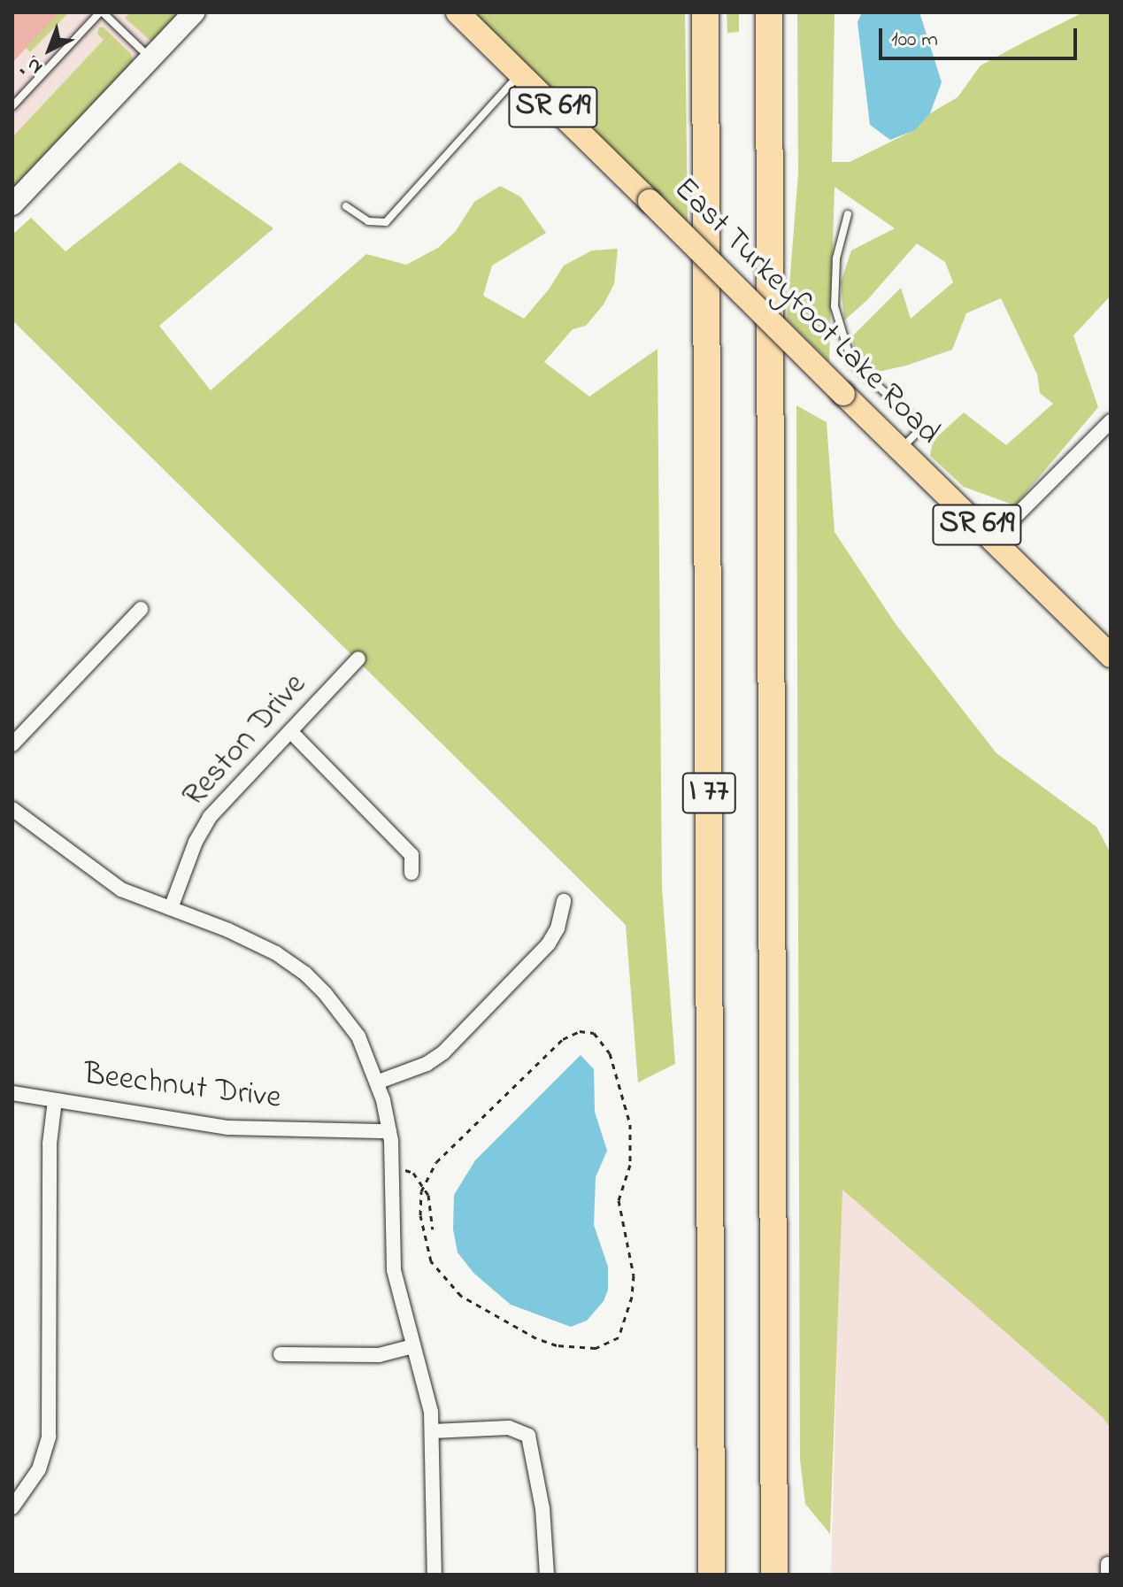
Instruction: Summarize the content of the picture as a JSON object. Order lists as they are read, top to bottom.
{
  "streets": {
    "highway": ["I 77"],
    "main road": ["SR 619", "East Turkeyfoot Lake Road"],
    "street": ["Reston Drive", "Beechnut Drive"]
  },
  "scale_bar": "100 m",
  "north": "bottom left"
}
